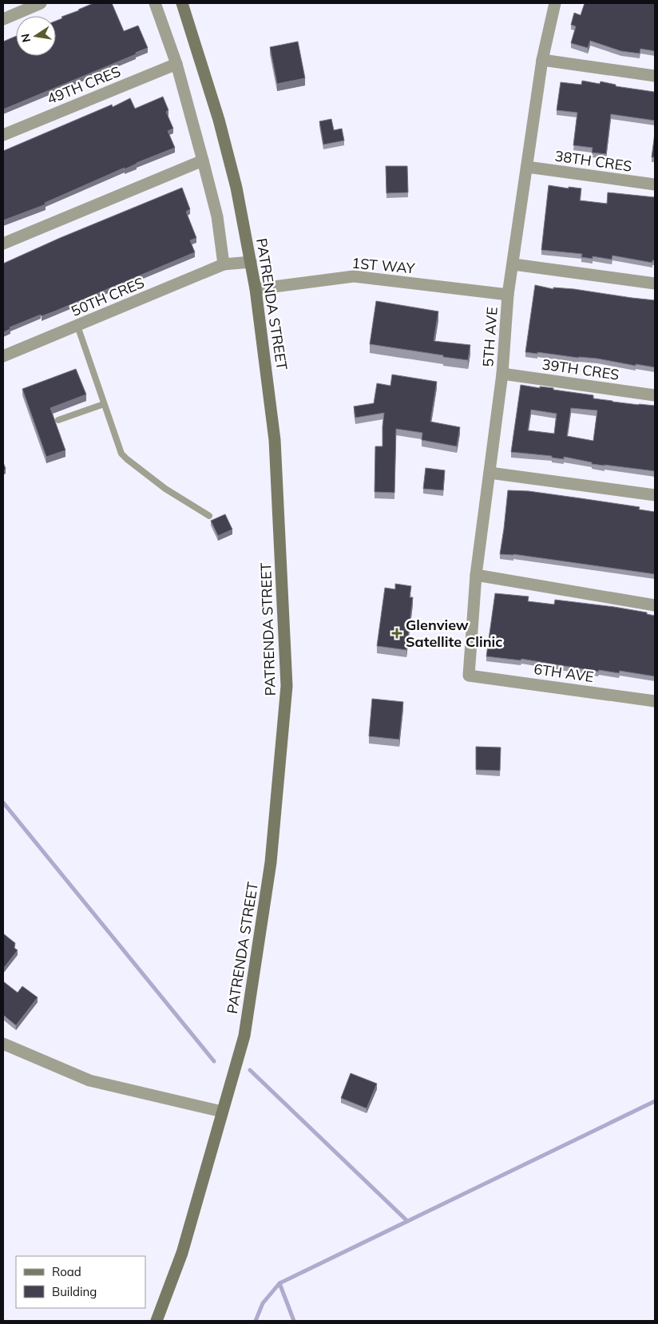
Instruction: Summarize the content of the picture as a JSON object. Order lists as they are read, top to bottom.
{
  "streets": {
    "street": [
      "49TH CRES",
      "38TH CRES",
      "1ST WAY",
      "50TH CRES",
      "PATRENDA STREET",
      "5TH AVE",
      "39TH CRES",
      "6TH AVE"
    ]
  },
  "crossings": [
    ["38TH CRES", "5TH AVE"],
    ["1ST WAY", "PATRENDA STREET"],
    ["1ST WAY", "5TH AVE"],
    ["50TH CRES", "PATRENDA STREET"],
    ["5TH AVE", "39TH CRES"],
    ["5TH AVE", "6TH AVE"]
  ],
  "places": {
    "health": ["Glenview Satellite Clinic"]
  },
  "legend": ["Road", "Building"],
  "north": "left"
}
